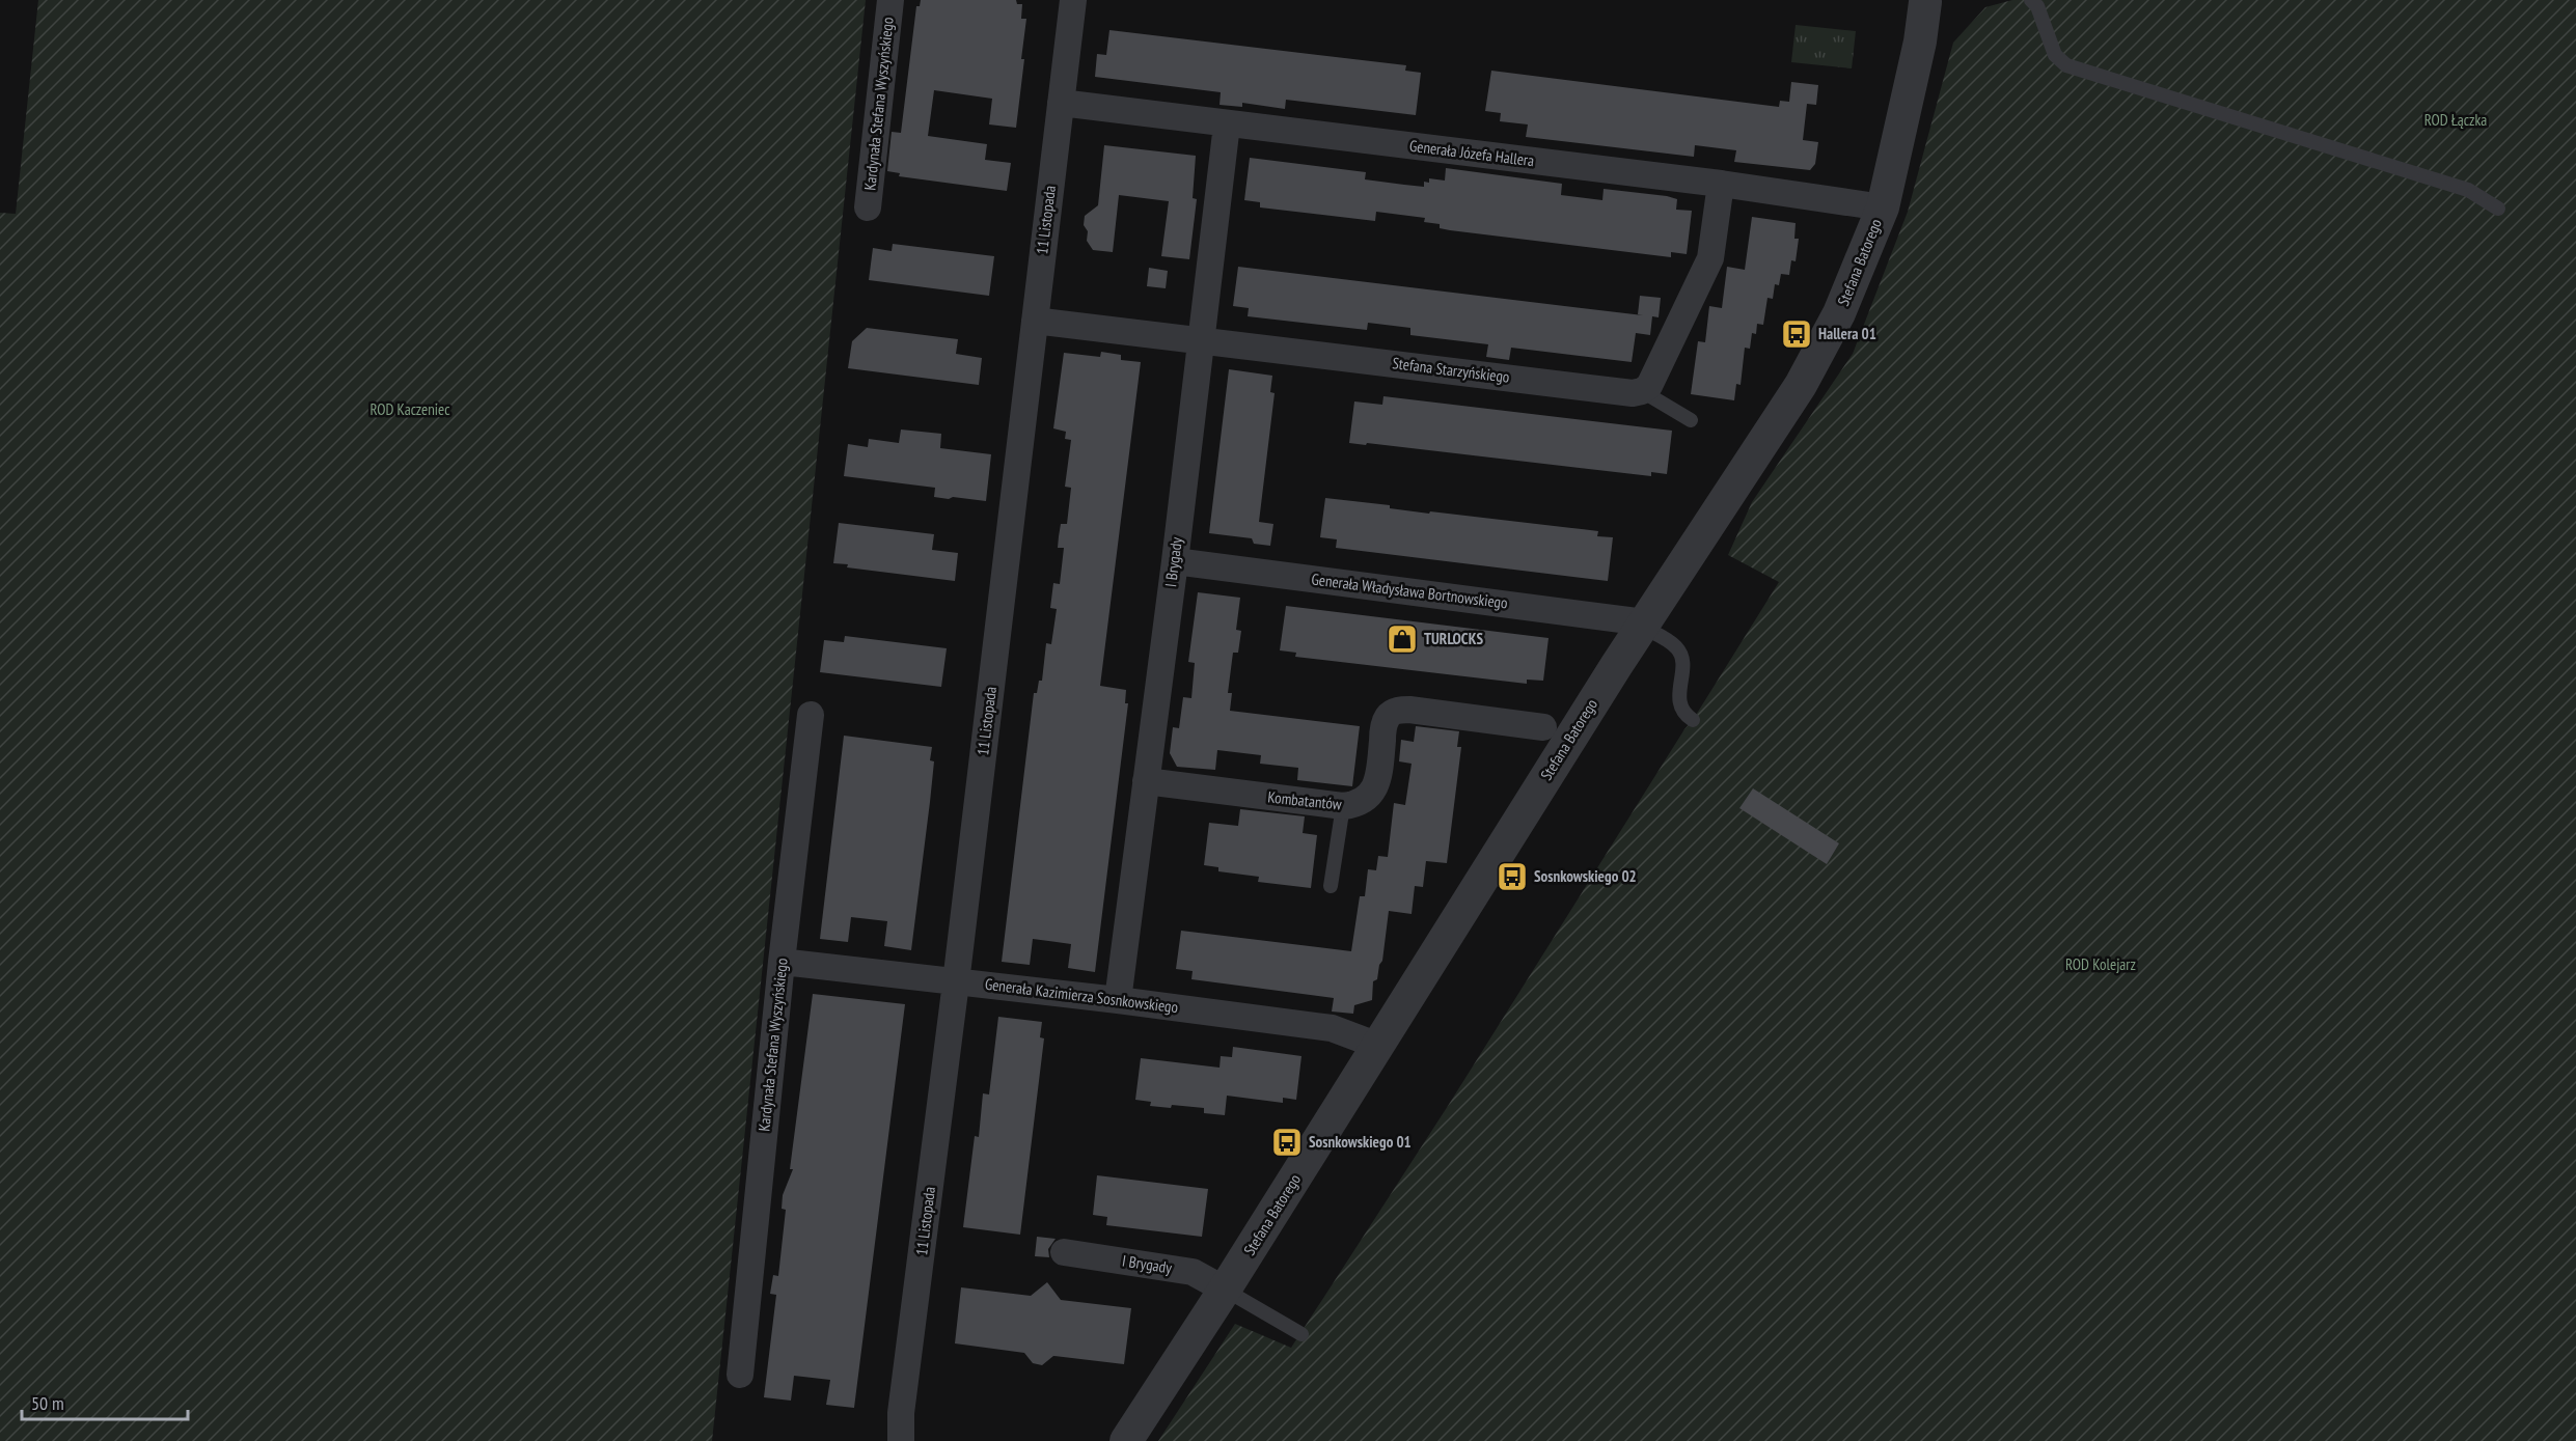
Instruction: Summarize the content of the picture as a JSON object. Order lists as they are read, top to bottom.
{
  "streets": {
    "street": [
      "Kardynała Stefana Wyszyńskiego",
      "Generała Józefa Hallera",
      "11 Listopada",
      "Stefana Batorego",
      "Stefana Starzyńskiego",
      "I Brygady",
      "Generała Władysława Bortnowskiego",
      "Kombatantów",
      "Generała Kazimierza Sosnkowskiego"
    ]
  },
  "crossings": [
    ["Kardynała Stefana Wyszyńskiego", "Generała Kazimierza Sosnkowskiego"],
    ["Generała Józefa Hallera", "11 Listopada"],
    ["Generała Józefa Hallera", "Stefana Batorego"],
    ["Generała Józefa Hallera", "I Brygady"],
    ["11 Listopada", "Stefana Starzyńskiego"],
    ["11 Listopada", "Generała Kazimierza Sosnkowskiego"],
    ["Stefana Batorego", "I Brygady"],
    ["Stefana Batorego", "Generała Władysława Bortnowskiego"],
    ["Stefana Batorego", "Generała Kazimierza Sosnkowskiego"],
    ["Stefana Starzyńskiego", "I Brygady"],
    ["I Brygady", "Generała Władysława Bortnowskiego"],
    ["I Brygady", "Kombatantów"],
    ["I Brygady", "Generała Kazimierza Sosnkowskiego"]
  ],
  "parks": ["ROD Łączka", "ROD Kaczeniec", "ROD Kolejarz"],
  "places": {
    "bus stop": ["Hallera 01", "Sosnkowskiego 02", "Sosnkowskiego 01"],
    "shop": ["TURLOCKS"]
  },
  "scale_bar": "50 m"
}
